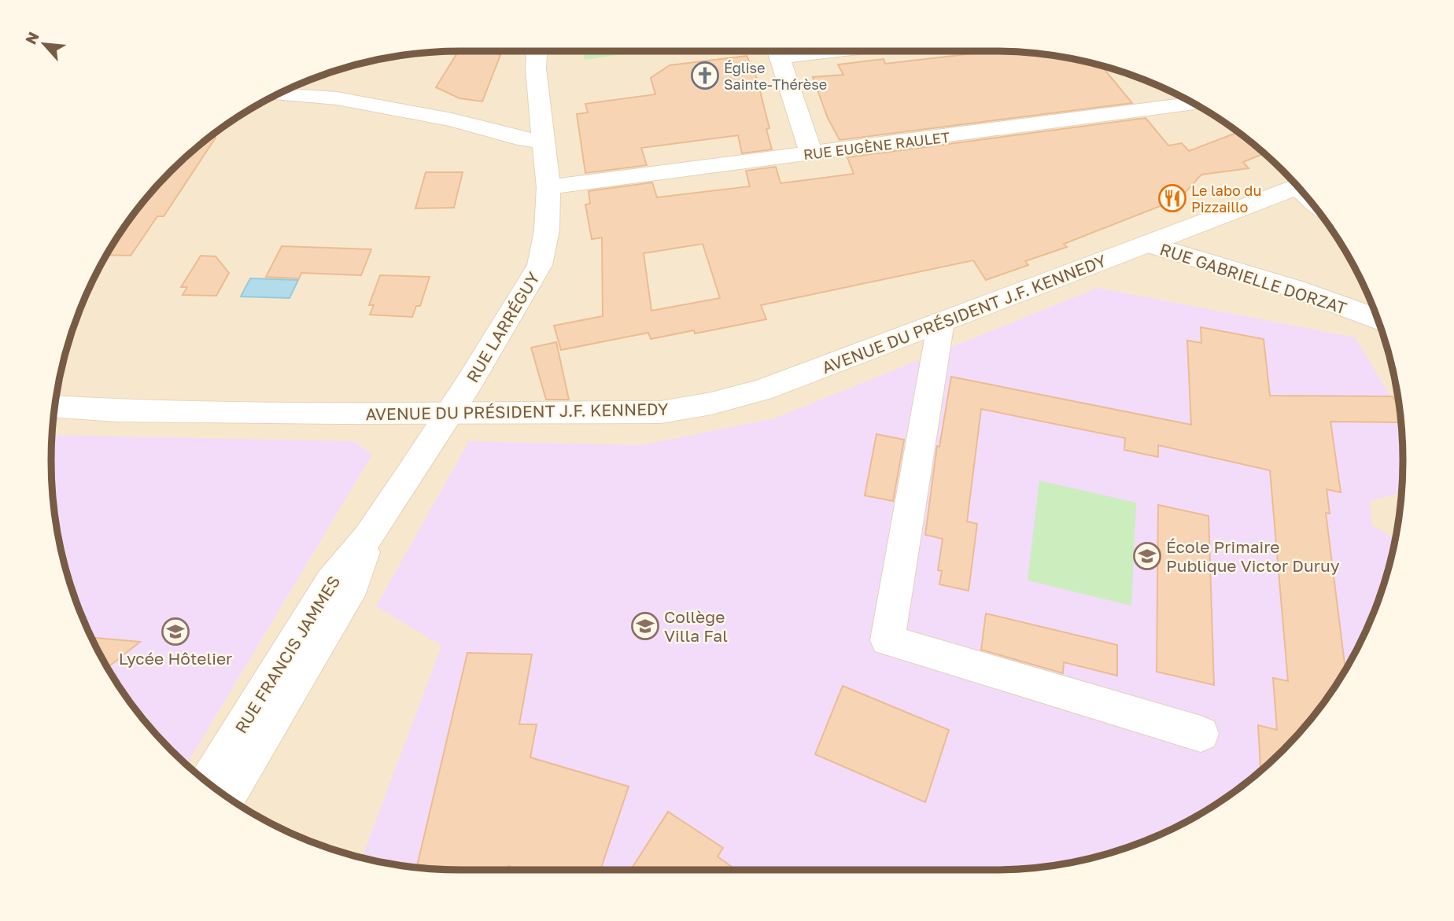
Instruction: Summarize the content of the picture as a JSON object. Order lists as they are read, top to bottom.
{
  "streets": {
    "street": [
      "RUE EUGÈNE RAULET",
      "RUE GABRIELLE DORZAT",
      "AVENUE DU PRÉSIDENT J.F. KENNEDY",
      "RUE LARRÉGUY",
      "RUE FRANCIS JAMMES"
    ]
  },
  "crossings": [
    ["RUE EUGÈNE RAULET", "RUE LARRÉGUY"],
    ["RUE GABRIELLE DORZAT", "AVENUE DU PRÉSIDENT J.F. KENNEDY"],
    ["AVENUE DU PRÉSIDENT J.F. KENNEDY", "RUE LARRÉGUY"],
    ["AVENUE DU PRÉSIDENT J.F. KENNEDY", "RUE FRANCIS JAMMES"],
    ["RUE LARRÉGUY", "RUE FRANCIS JAMMES"]
  ],
  "places": {
    "church": ["Église Sainte-Thérèse"],
    "restaurant": ["Le labo du Pizzaillo"],
    "school or university": ["École Primaire Publique Victor Duruy", "Collège Villa Fal", "Lycée Hôtelier"]
  },
  "north": "top left"
}
